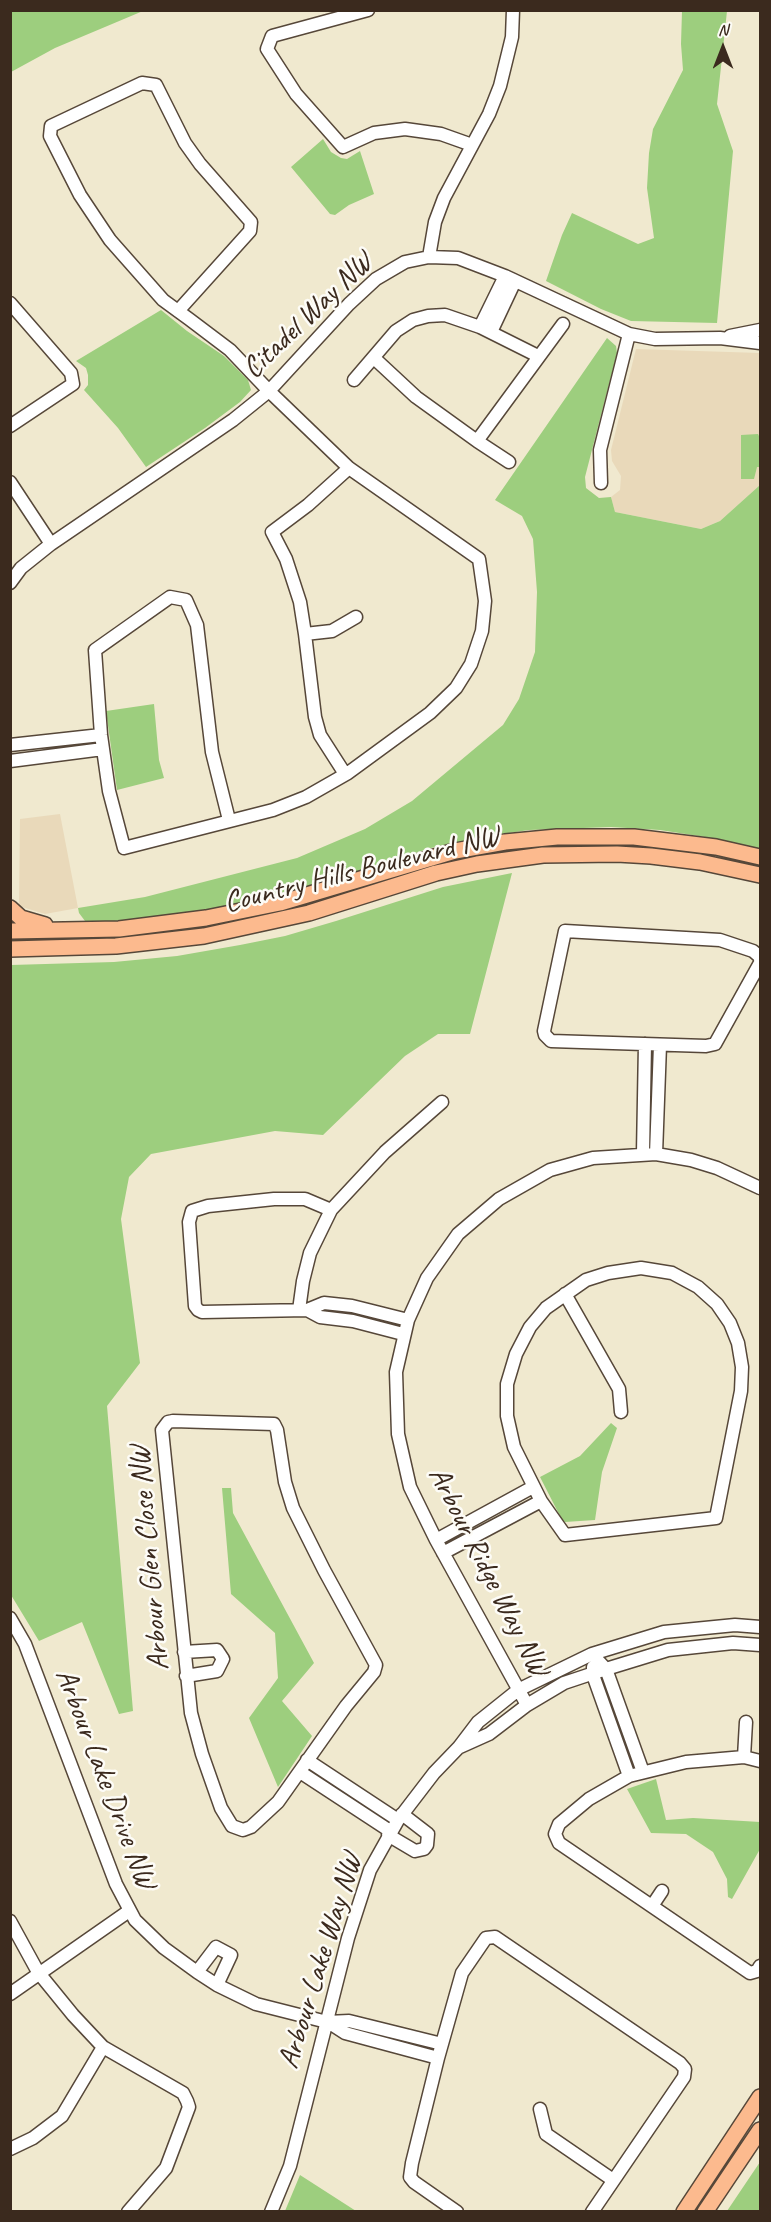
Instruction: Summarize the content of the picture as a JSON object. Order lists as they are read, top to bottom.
{
  "streets": {
    "main road": ["Country Hills Boulevard NW"],
    "street": [
      "Citadel Way NW",
      "Arbour Glen Close NW",
      "Arbour Ridge Way NW",
      "Arbour Lake Drive NW",
      "Arbour Lake Way NW"
    ]
  },
  "crossings": [
    ["Arbour Ridge Way NW", "Arbour Lake Way NW"],
    ["Arbour Lake Drive NW", "Arbour Lake Way NW"]
  ],
  "north": "top"
}
